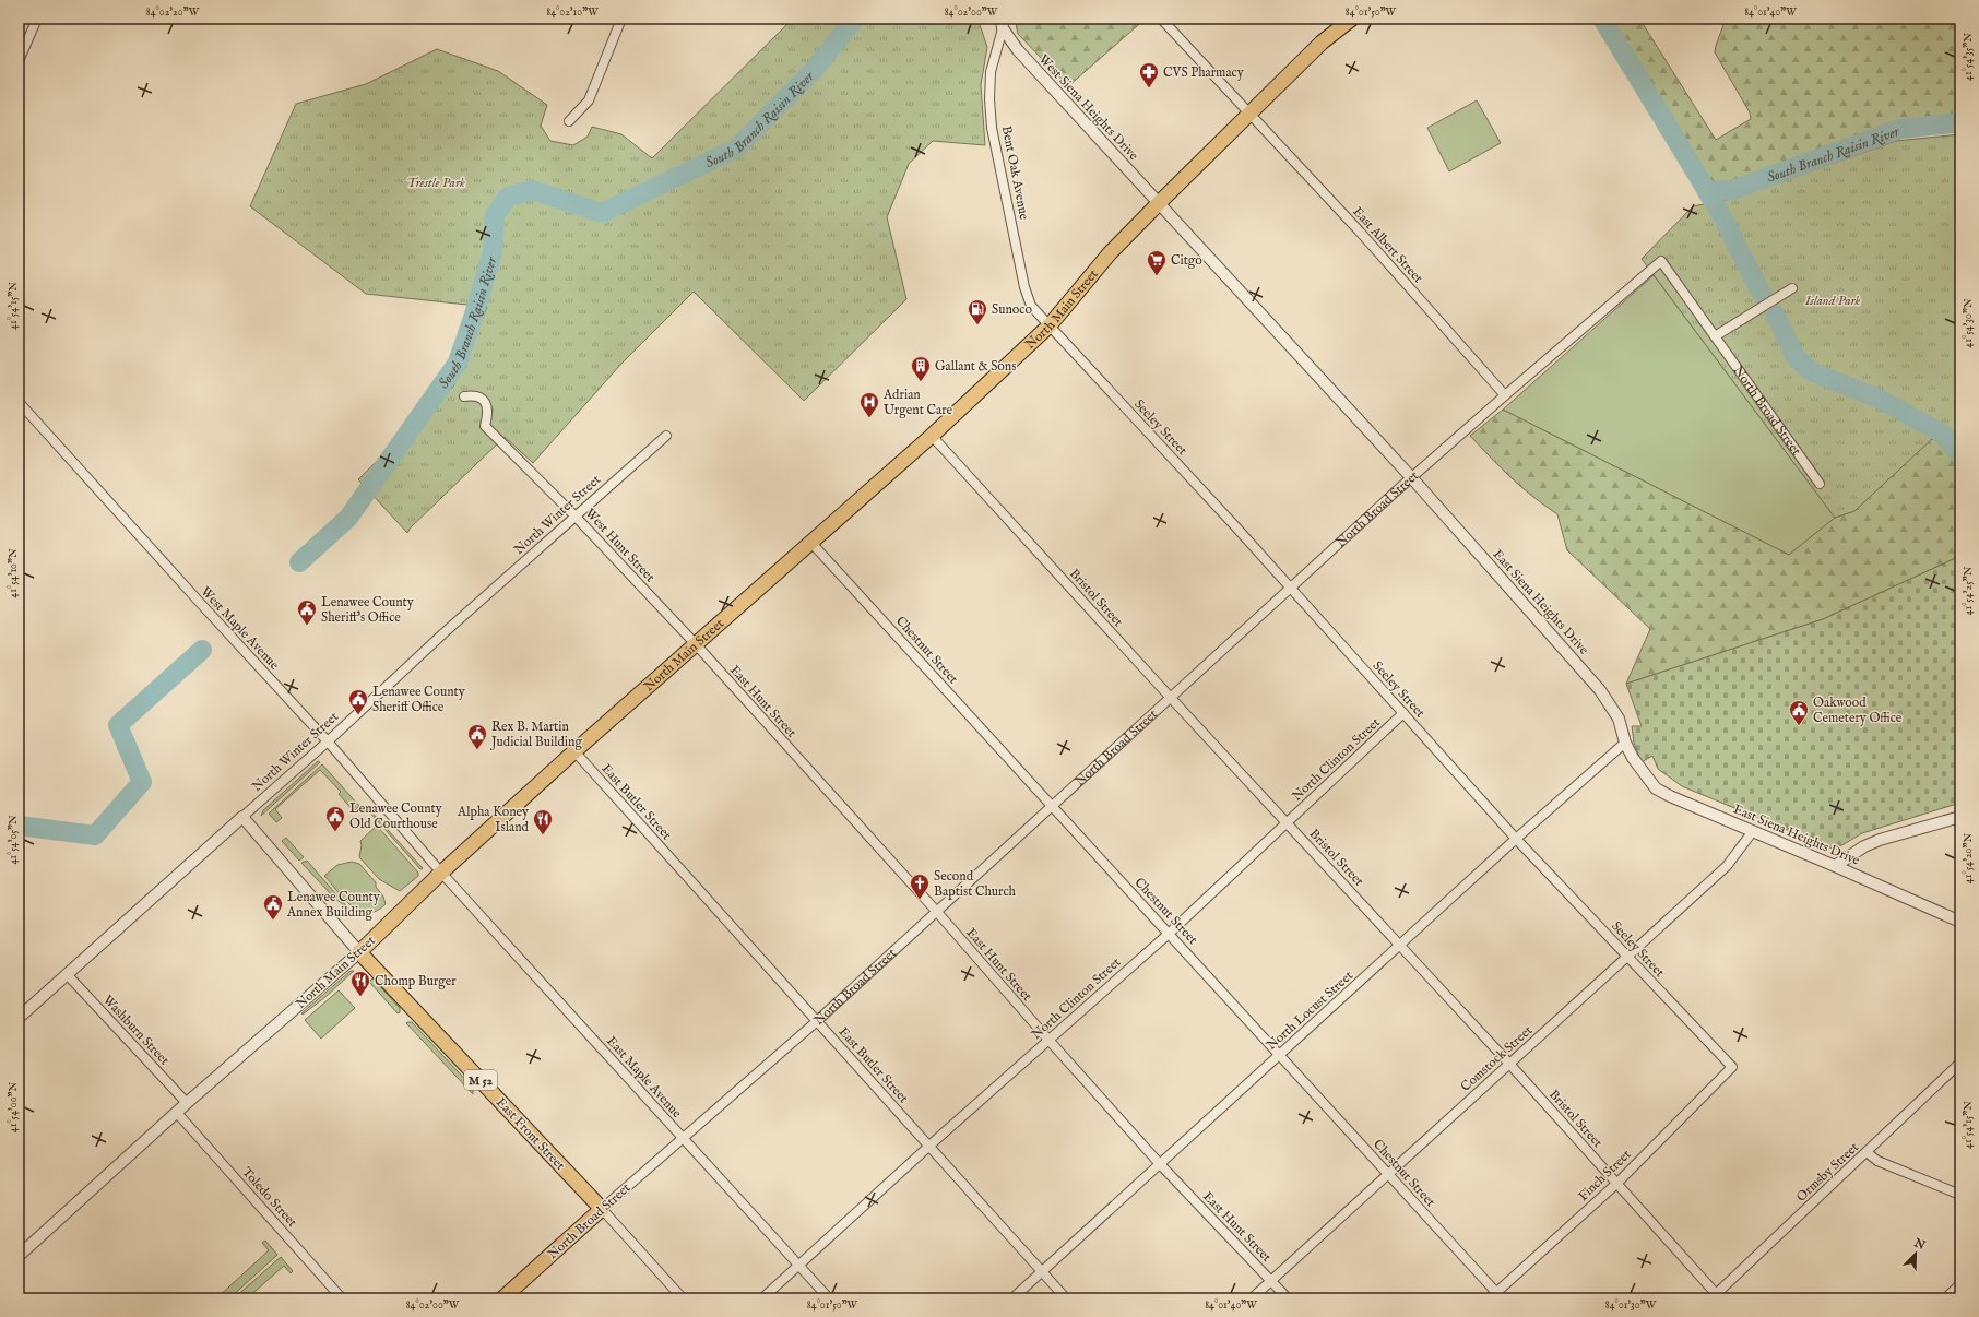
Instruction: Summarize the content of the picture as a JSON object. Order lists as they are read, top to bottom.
{
  "streets": {
    "main road": [
      "North Main Street",
      "North Broad Street",
      "M 52",
      "East Front Street"
    ],
    "street": [
      "West Siena Heights Drive",
      "Bent Oak Avenue",
      "East Albert Street",
      "Seeley Street",
      "North Winter Street",
      "West Hunt Street",
      "Bristol Street",
      "East Siena Heights Drive",
      "West Maple Avenue",
      "Chestnut Street",
      "East Hunt Street",
      "North Clinton Street",
      "East Butler Street",
      "North Locust Street",
      "Washburn Street",
      "Comstock Street",
      "East Maple Avenue",
      "Ormsby Street",
      "Finch Street",
      "Toledo Street"
    ]
  },
  "crossings": [
    ["West Siena Heights Drive", "Bent Oak Avenue"],
    ["West Siena Heights Drive", "North Main Street"],
    ["West Siena Heights Drive", "East Siena Heights Drive"],
    ["Bent Oak Avenue", "North Main Street"],
    ["Bent Oak Avenue", "Seeley Street"],
    ["East Albert Street", "North Main Street"],
    ["East Albert Street", "North Broad Street"],
    ["North Main Street", "Seeley Street"],
    ["North Main Street", "West Hunt Street"],
    ["North Main Street", "Bristol Street"],
    ["North Main Street", "East Siena Heights Drive"],
    ["North Main Street", "West Maple Avenue"],
    ["North Main Street", "Chestnut Street"],
    ["North Main Street", "East Hunt Street"],
    ["North Main Street", "East Butler Street"],
    ["North Main Street", "Washburn Street"],
    ["North Main Street", "East Maple Avenue"],
    ["North Main Street", "East Front Street"],
    ["North Main Street", "Toledo Street"],
    ["North Broad Street", "Seeley Street"],
    ["North Broad Street", "Bristol Street"],
    ["North Broad Street", "East Siena Heights Drive"],
    ["North Broad Street", "Chestnut Street"],
    ["North Broad Street", "East Hunt Street"],
    ["North Broad Street", "East Butler Street"],
    ["North Broad Street", "East Maple Avenue"],
    ["North Broad Street", "East Front Street"],
    ["Seeley Street", "North Clinton Street"],
    ["Seeley Street", "North Locust Street"],
    ["Seeley Street", "Comstock Street"],
    ["Seeley Street", "Finch Street"],
    ["North Winter Street", "West Hunt Street"],
    ["North Winter Street", "West Maple Avenue"],
    ["North Winter Street", "Washburn Street"],
    ["West Hunt Street", "East Hunt Street"],
    ["Bristol Street", "North Clinton Street"],
    ["Bristol Street", "North Locust Street"],
    ["Bristol Street", "Comstock Street"],
    ["Bristol Street", "Ormsby Street"],
    ["Bristol Street", "Finch Street"],
    ["East Siena Heights Drive", "North Locust Street"],
    ["East Siena Heights Drive", "Comstock Street"],
    ["West Maple Avenue", "East Maple Avenue"],
    ["Chestnut Street", "North Clinton Street"],
    ["Chestnut Street", "North Locust Street"],
    ["Chestnut Street", "Comstock Street"],
    ["Chestnut Street", "Finch Street"],
    ["East Hunt Street", "North Clinton Street"],
    ["East Hunt Street", "North Locust Street"],
    ["East Hunt Street", "Comstock Street"],
    ["North Clinton Street", "East Butler Street"],
    ["North Clinton Street", "East Maple Avenue"],
    ["East Butler Street", "North Locust Street"]
  ],
  "water": ["South Branch Raisin River"],
  "parks": ["Trestle Park", "Island Park"],
  "places": {
    "pharmacy": ["CVS Pharmacy"],
    "supermarket": ["Citgo"],
    "fuel station": ["Sunoco"],
    "building": ["Gallant & Sons"],
    "hospital": ["Adrian Urgent Care"],
    "public building": [
      "Lenawee County Sheriff's Office",
      "Lenawee County Sheriff Office",
      "Oakwood Cemetery Office",
      "Rex B. Martin Judicial Building",
      "Lenawee County Old Courthouse",
      "Lenawee County Annex Building"
    ],
    "restaurant": ["Alpha Koney Island", "Chomp Burger"],
    "church": ["Second Baptist Church"]
  },
  "north": "top right",
  "coordinates": [
    "84°02'20\"W",
    "84°02'10\"W",
    "84°02'00\"W",
    "84°01'50\"W",
    "84°01'40\"W",
    "41°54'35\"N",
    "41°54'15\"N",
    "41°54'30\"N",
    "41°54'10\"N",
    "41°54'25\"N",
    "41°54'05\"N",
    "41°54'20\"N",
    "41°54'00\"N",
    "84°01'30\"W"
  ]
}
